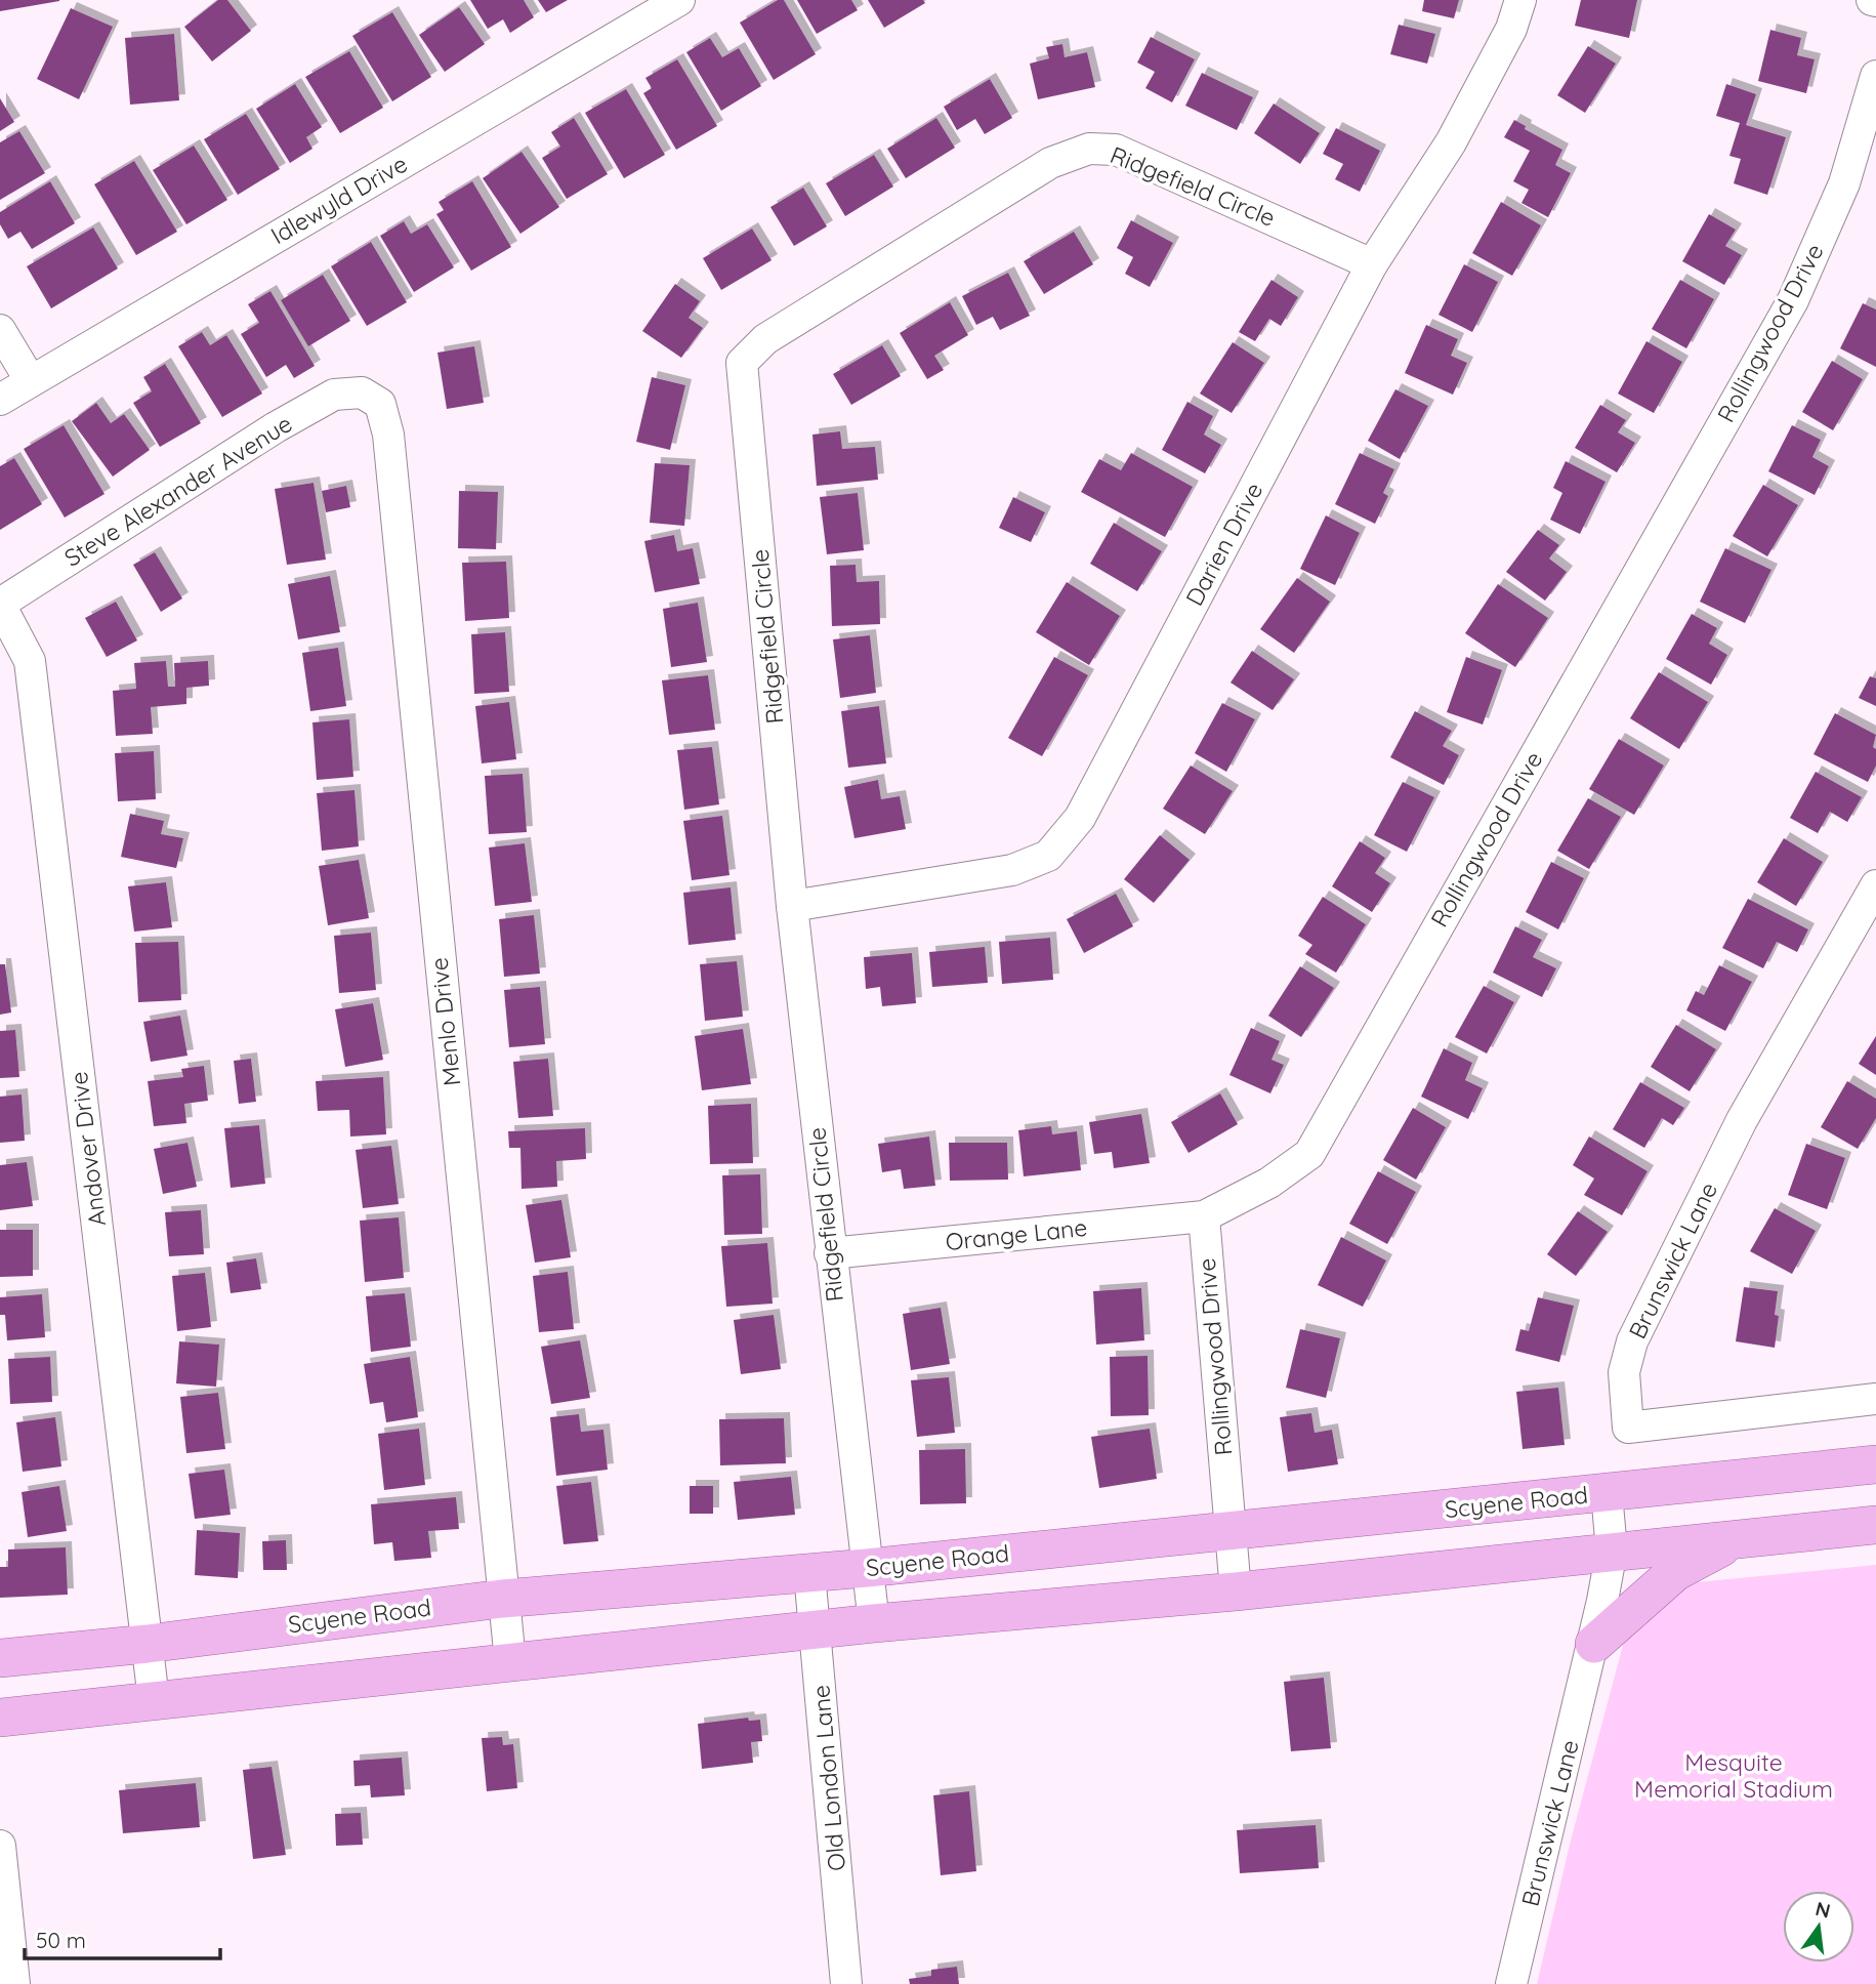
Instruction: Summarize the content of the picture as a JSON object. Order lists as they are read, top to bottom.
{
  "streets": {
    "main road": ["Scyene Road"],
    "street": [
      "Ridgefield Circle",
      "Idlewyld Drive",
      "Rollingwood Drive",
      "Steve Alexander Avenue",
      "Darien Drive",
      "Menlo Drive",
      "Andover Drive",
      "Orange Lane",
      "Brunswick Lane",
      "Old London Lane"
    ]
  },
  "crossings": [
    ["Ridgefield Circle", "Darien Drive"],
    ["Ridgefield Circle", "Orange Lane"],
    ["Ridgefield Circle", "Scyene Road"],
    ["Rollingwood Drive", "Orange Lane"],
    ["Rollingwood Drive", "Scyene Road"],
    ["Steve Alexander Avenue", "Menlo Drive"],
    ["Steve Alexander Avenue", "Andover Drive"],
    ["Menlo Drive", "Scyene Road"],
    ["Andover Drive", "Scyene Road"],
    ["Brunswick Lane", "Scyene Road"],
    ["Scyene Road", "Old London Lane"]
  ],
  "parks": ["Mesquite Memorial Stadium"],
  "scale_bar": "50 m",
  "north": "top"
}
